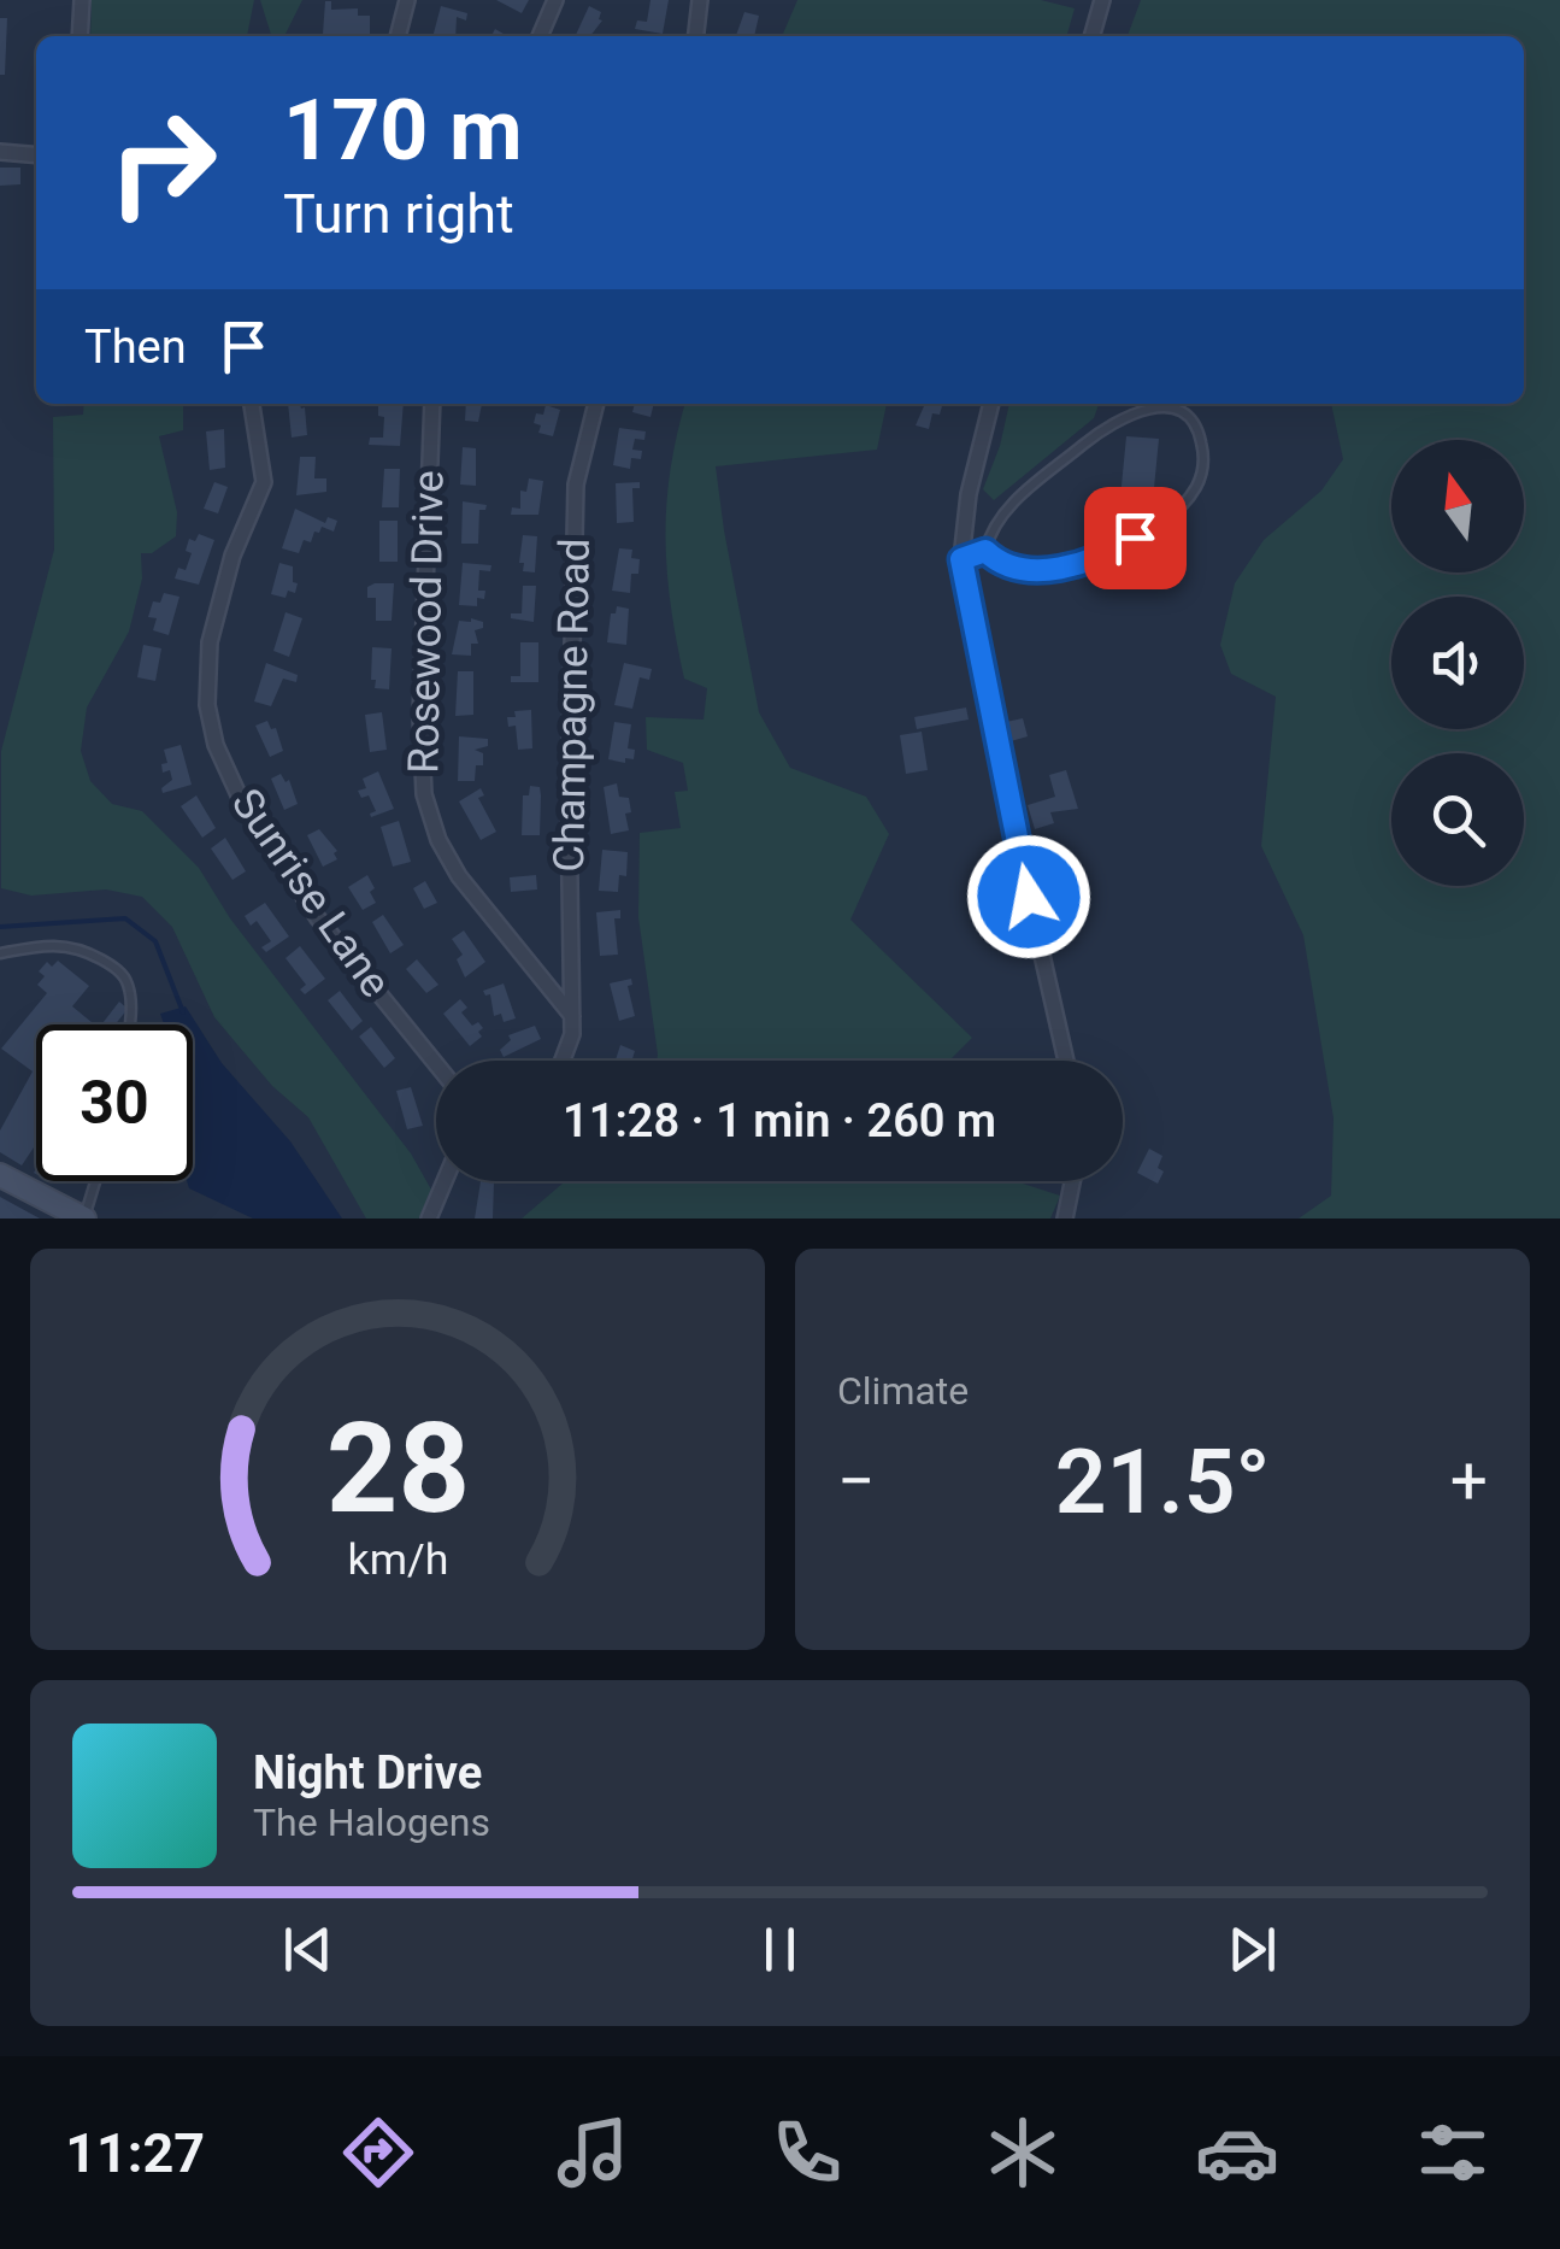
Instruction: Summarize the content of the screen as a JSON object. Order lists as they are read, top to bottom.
{
  "streets": {
    "street": ["Rosewood Drive", "Champagne Road", "Sunrise Lane"]
  },
  "crossings": [
    ["Rosewood Drive", "Champagne Road"]
  ],
  "north": "top",
  "page": {
    "turn": ["170 m", "Turn right"],
    "then": "Then",
    "limit": "30",
    "trip": "11:28 · 1 min · 260 m",
    "tile": "Climate",
    "heat": ["−", "21.5°", "+"],
    "song": ["Night Drive", "The Halogens"],
    "tabs": "11:27",
    "gauge": ["28", "km/h"]
  }
}
